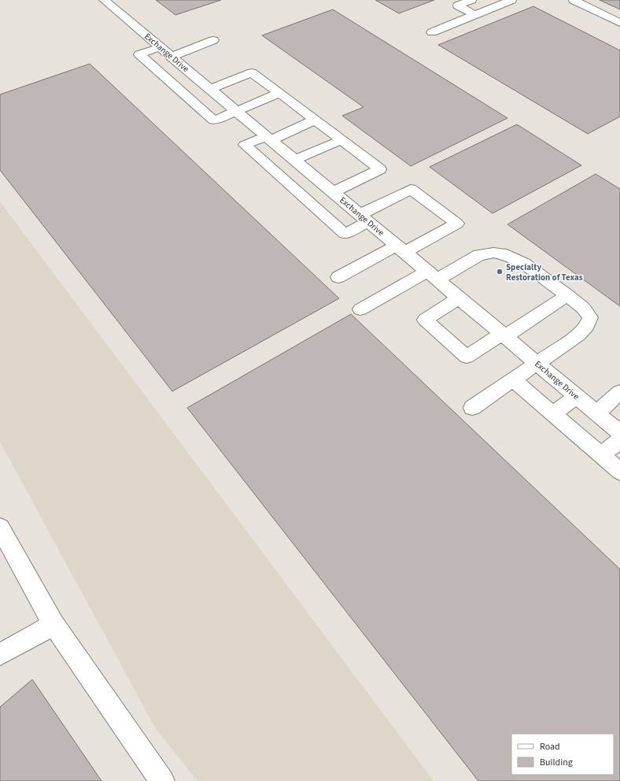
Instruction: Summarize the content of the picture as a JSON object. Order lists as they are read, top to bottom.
{
  "streets": {
    "street": ["Exchange Drive"]
  },
  "places": ["Specialty Restoration of Texas"],
  "legend": ["Road", "Building"]
}
